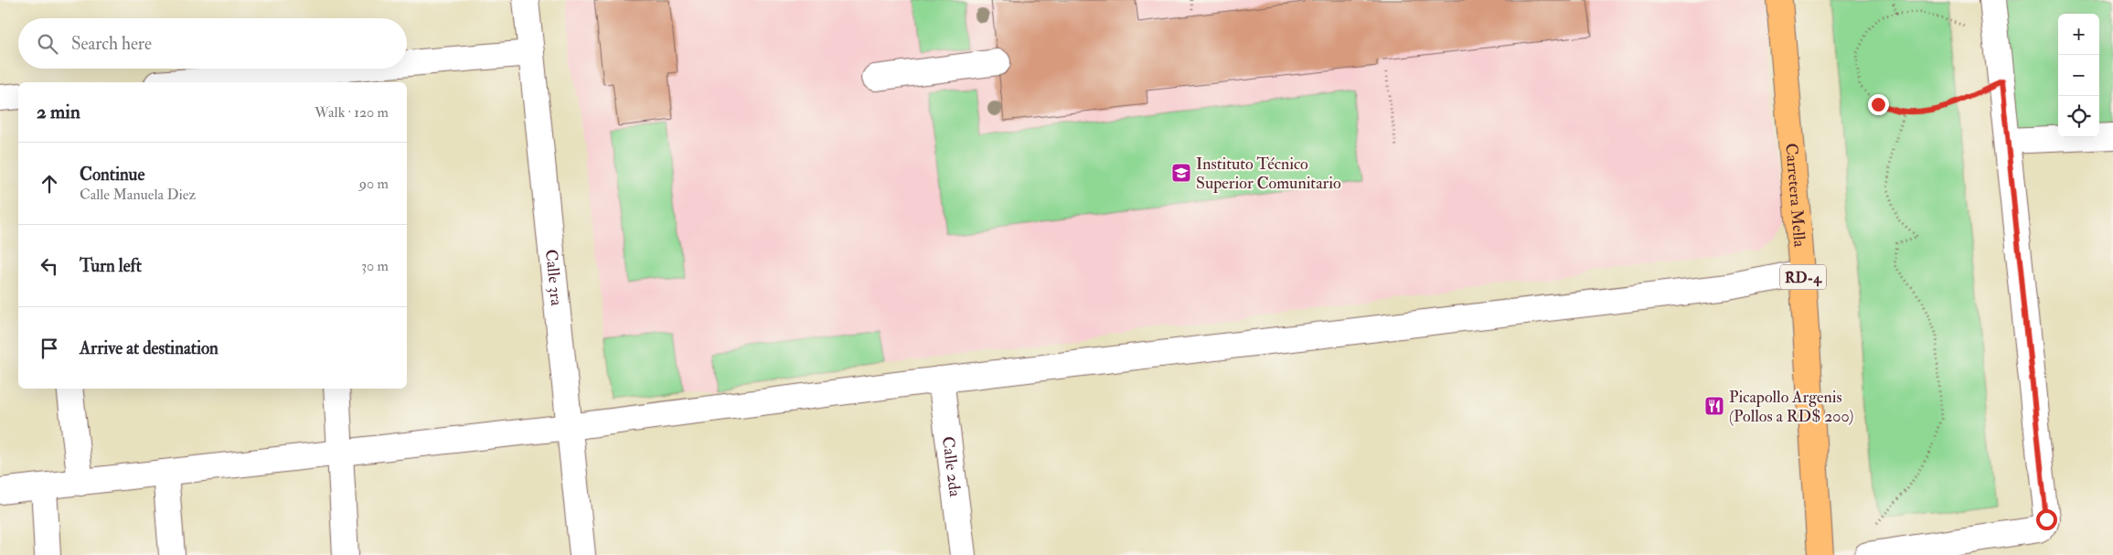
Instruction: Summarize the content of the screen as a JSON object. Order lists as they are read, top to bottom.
{
  "streets": {
    "main road": ["Carretera Mella", "RD-4"],
    "street": ["Calle 3ra", "Calle 2da"]
  },
  "places": {
    "school or university": ["Instituto Técnico Superior Comunitario"],
    "restaurant": ["Picapollo Argenis (Pollos a RD$ 200)"]
  },
  "page": {
    "map_buttons": ["+", "−"],
    "search": "Search here",
    "heading": ["2 min", "Walk · 120 m"],
    "list": [
      ["Continue", "Calle Manuela Diez", "90 m"],
      ["Turn left", "30 m"],
      "Arrive at destination"
    ]
  }
}
